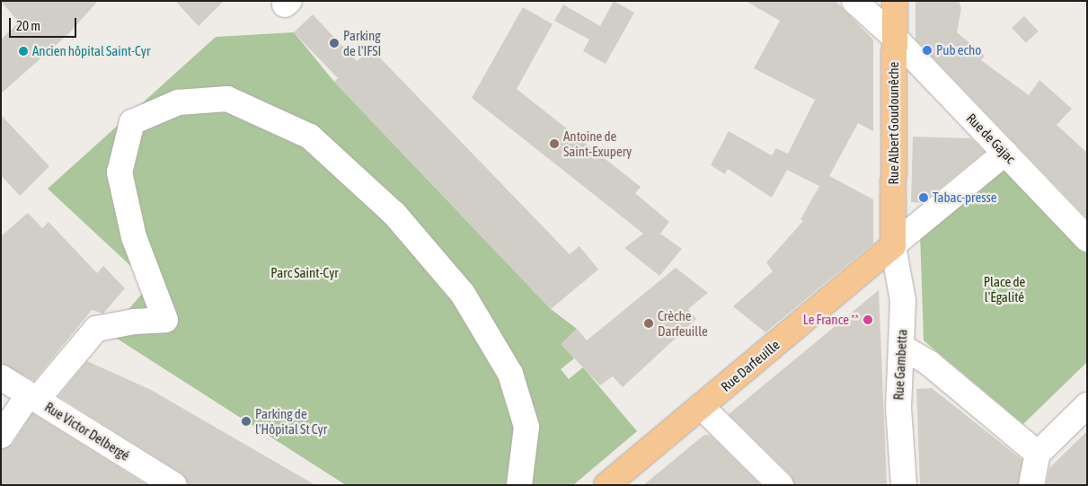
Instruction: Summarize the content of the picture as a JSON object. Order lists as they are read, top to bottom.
{
  "streets": {
    "main road": ["Rue Albert Goudounêche", "Rue Darfeuille"],
    "street": ["Rue de Gajac", "Rue Gambetta", "Rue Victor Delbergé"]
  },
  "crossings": [
    ["Rue Albert Goudounêche", "Rue de Gajac"],
    ["Rue Albert Goudounêche", "Rue Gambetta"],
    ["Rue Albert Goudounêche", "Rue Darfeuille"],
    ["Rue Gambetta", "Rue Darfeuille"]
  ],
  "parks": ["Parc Saint-Cyr", "Place de l'Égalité"],
  "places": [
    "Parking de l'IFSI",
    "Pub echo",
    "Ancien hôpital Saint-Cyr",
    "Antoine de Saint-Exupery",
    "Tabac-presse",
    "Le France **",
    "Crèche Darfeuille",
    "Parking de l'Hôpital St Cyr"
  ],
  "scale_bar": "20 m"
}
